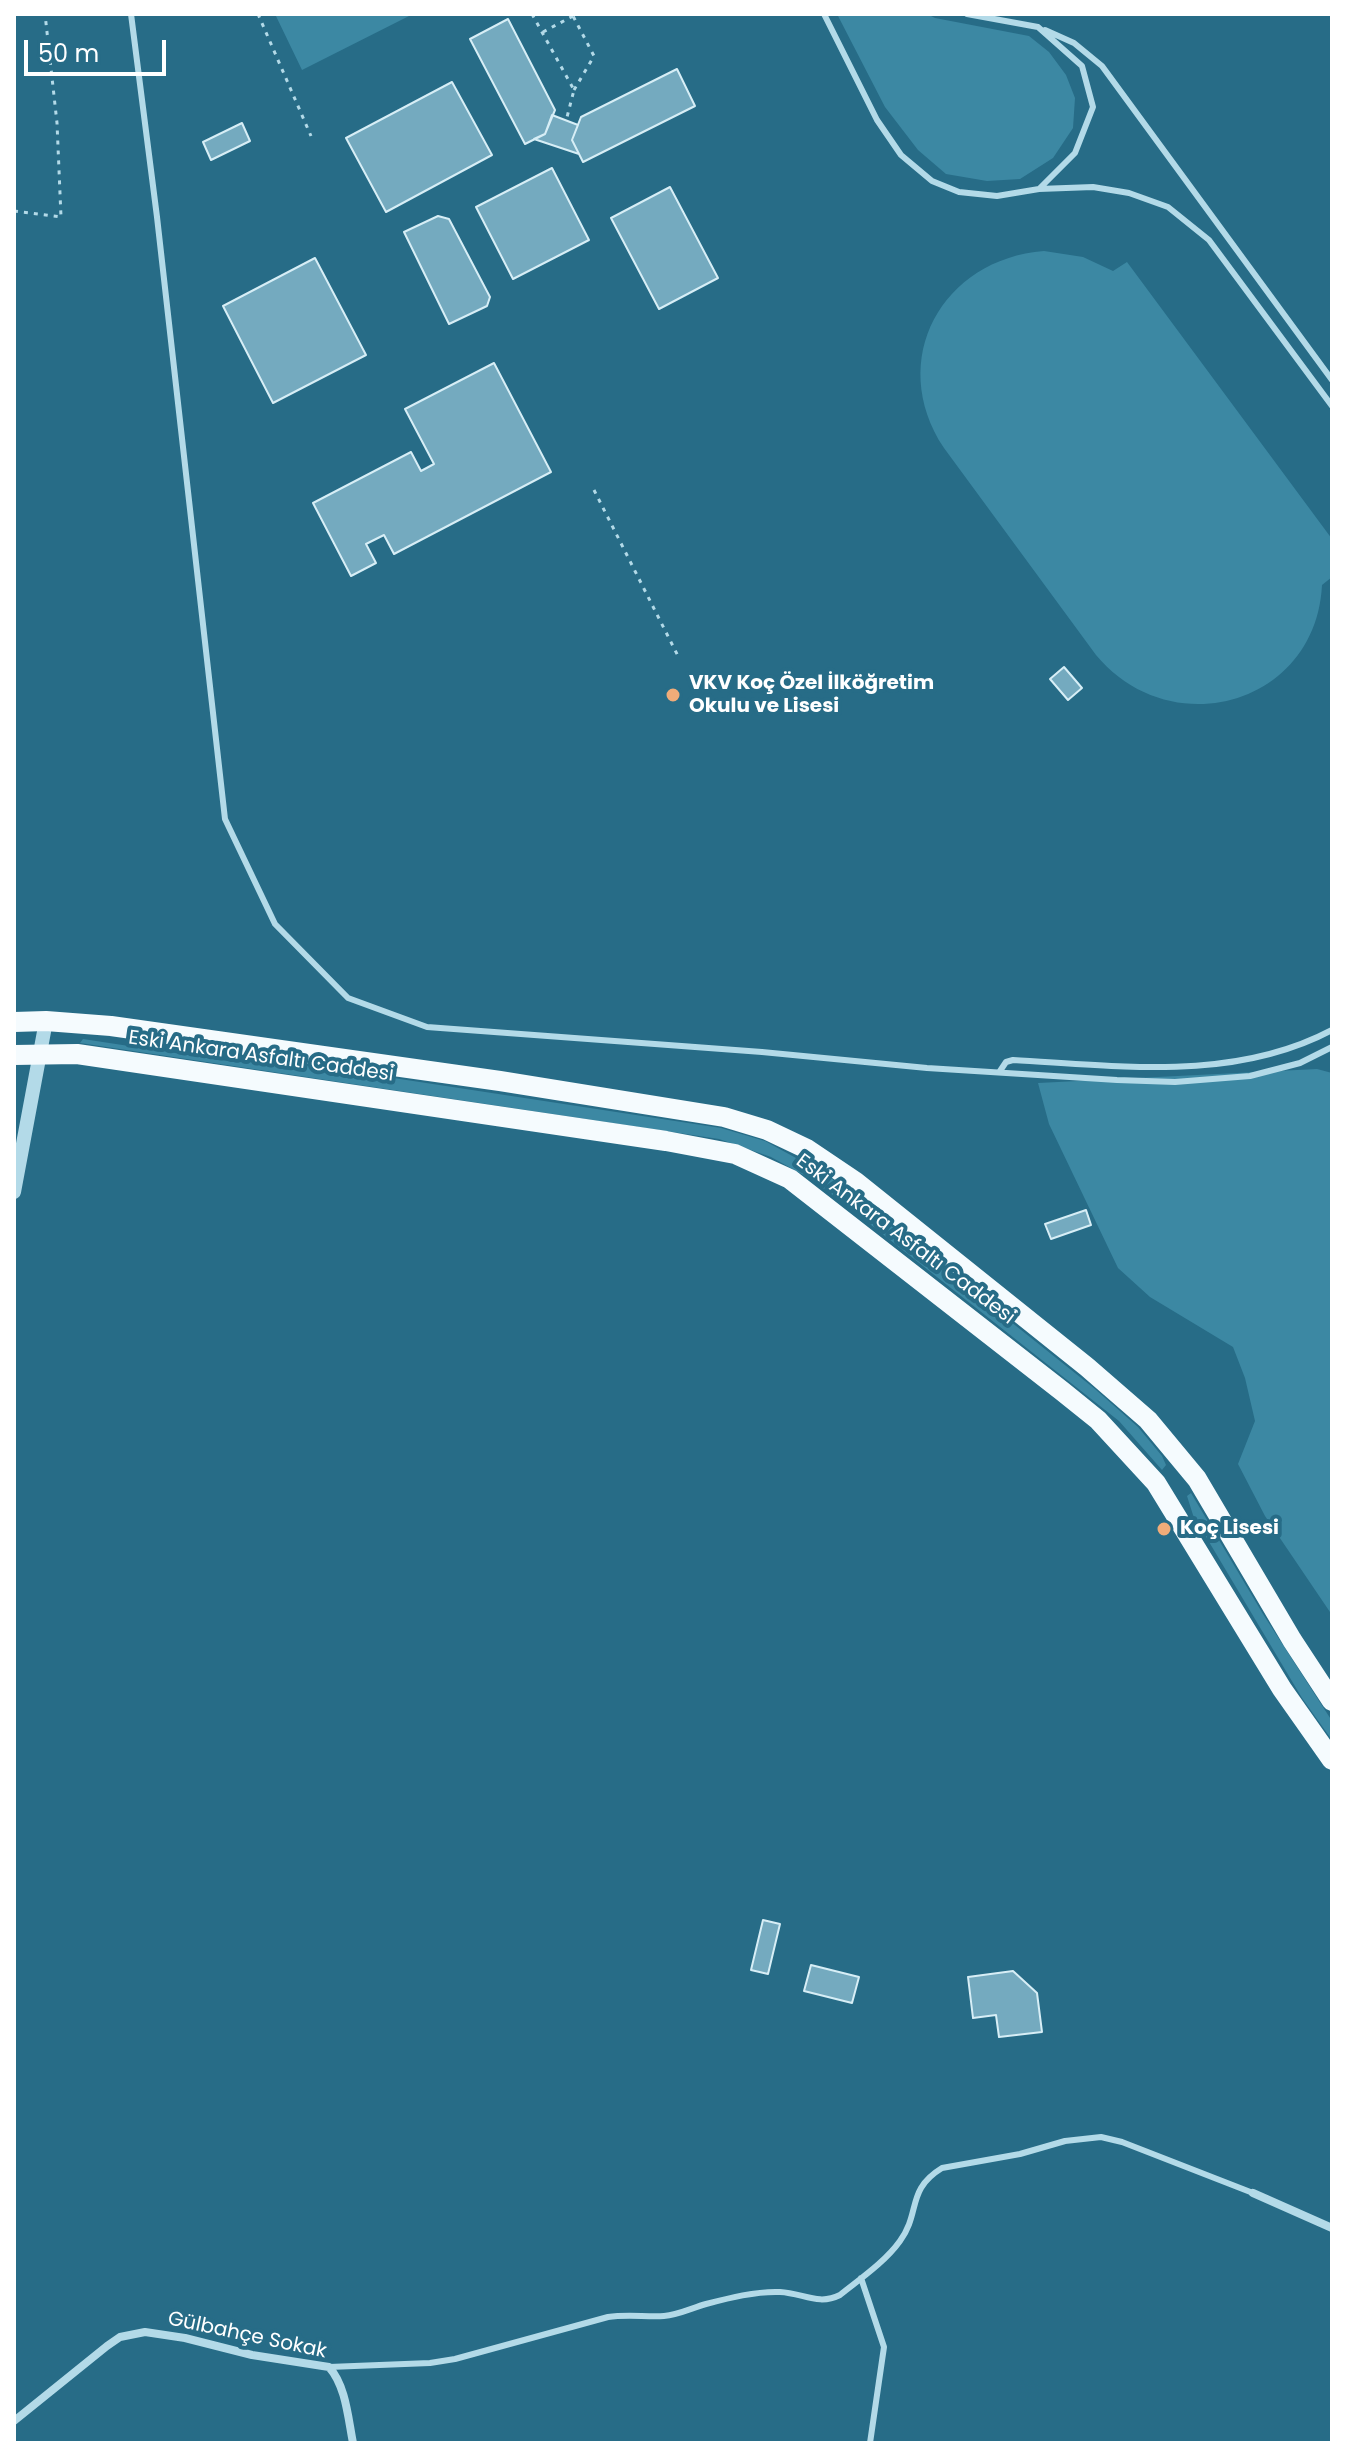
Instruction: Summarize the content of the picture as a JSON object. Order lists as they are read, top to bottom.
{
  "streets": {
    "main road": ["Eski Ankara Asfaltı Caddesi"],
    "street": ["Gülbahçe Sokak"]
  },
  "places": ["VKV Koç Özel İlköğretim Okulu ve Lisesi", "Koç Lisesi"],
  "scale_bar": "50 m"
}
